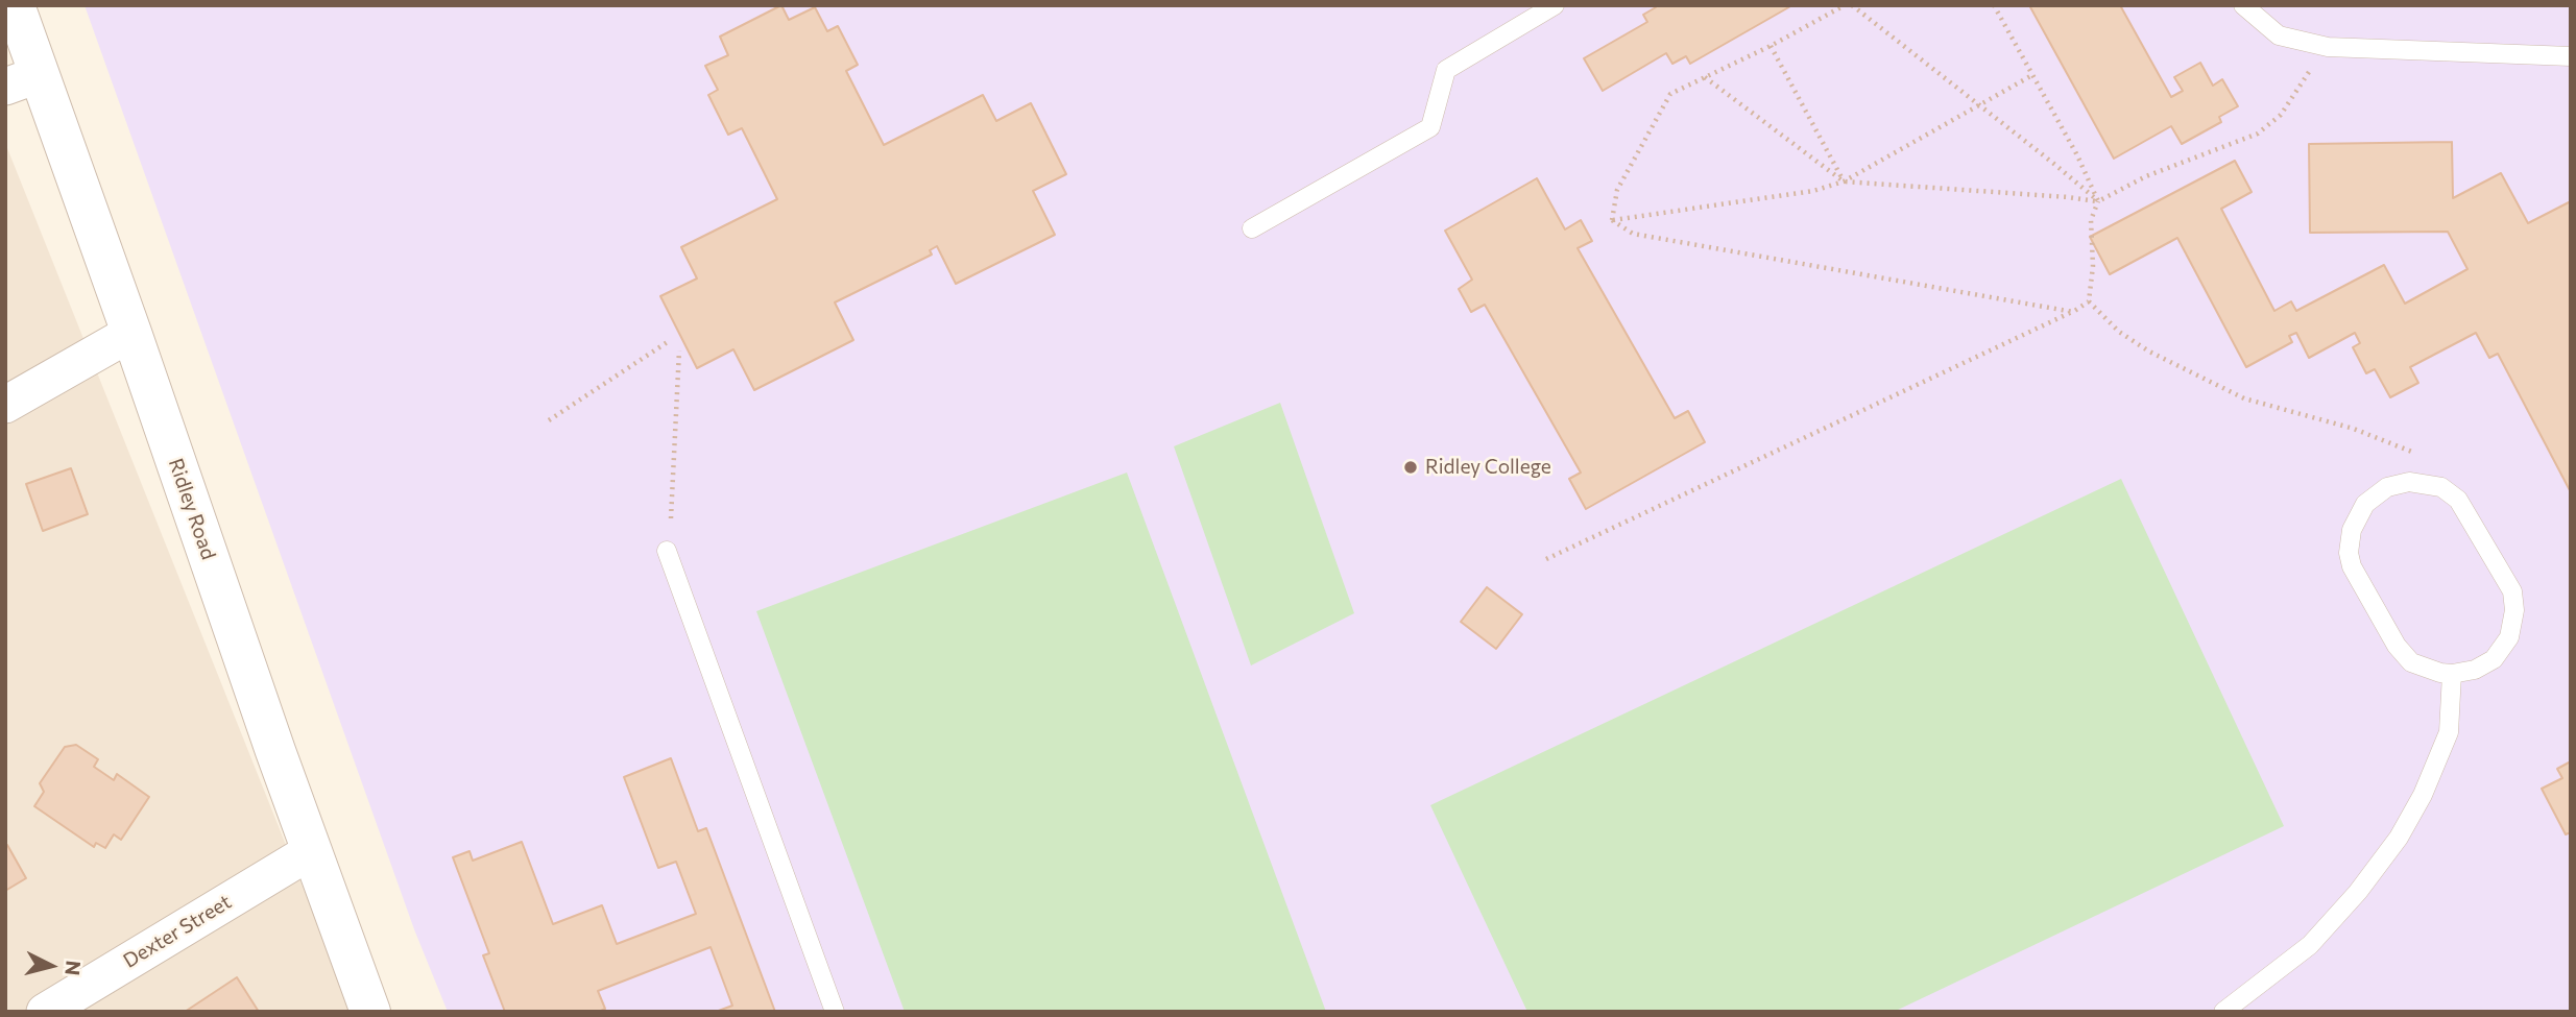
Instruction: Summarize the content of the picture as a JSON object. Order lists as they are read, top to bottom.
{
  "streets": {
    "street": ["Ridley Road", "Dexter Street"]
  },
  "crossings": [
    ["Ridley Road", "Dexter Street"]
  ],
  "places": ["Ridley College"],
  "north": "right"
}
